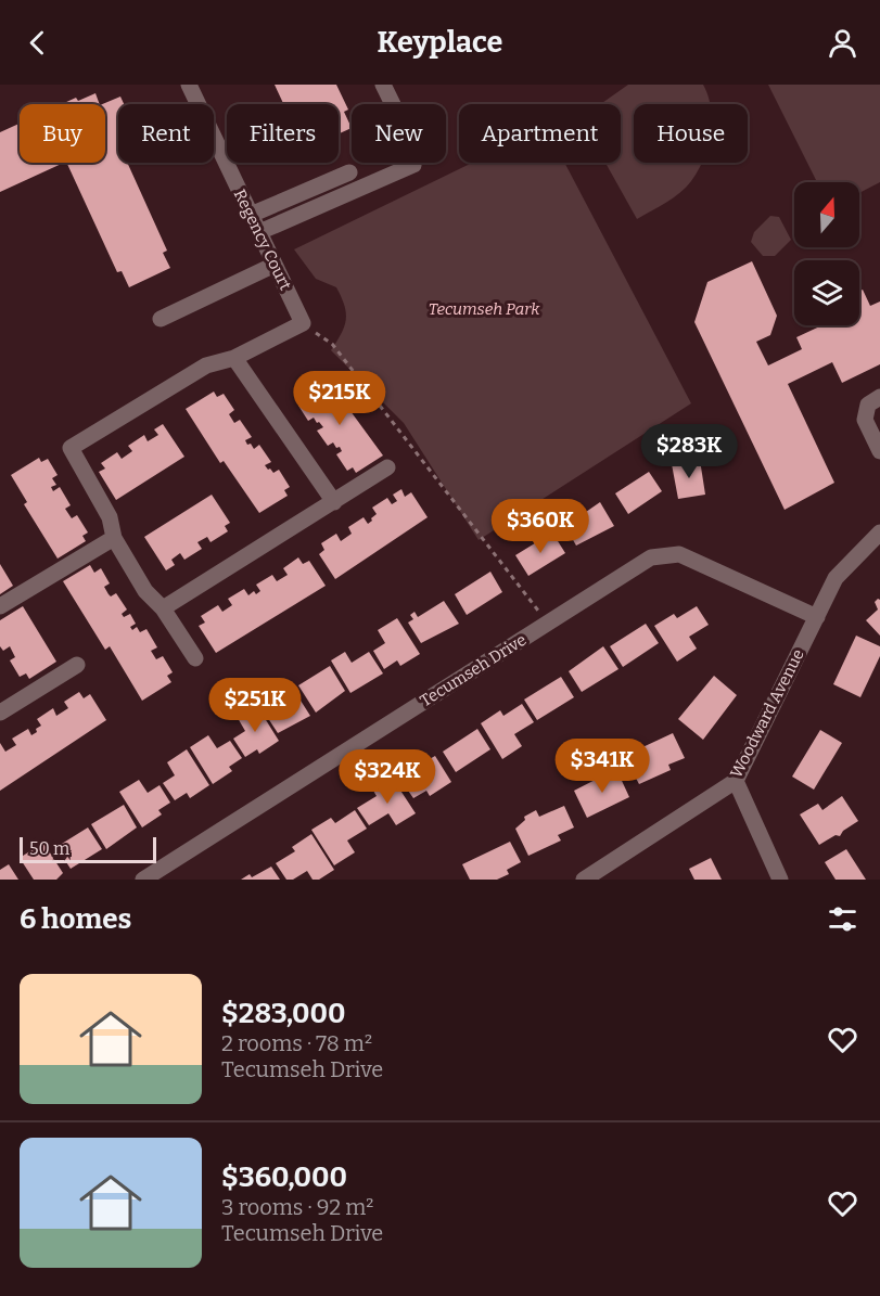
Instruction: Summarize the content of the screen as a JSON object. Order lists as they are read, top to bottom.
{
  "streets": {
    "street": ["Regency Court", "Tecumseh Drive", "Woodward Avenue"]
  },
  "crossings": [
    ["Tecumseh Drive", "Woodward Avenue"]
  ],
  "parks": ["Tecumseh Park"],
  "scale_bar": "50 m",
  "north": "top",
  "page": {
    "header": "Keyplace",
    "chip": [
      "Buy",
      "Rent",
      "Filters",
      "New",
      "Apartment",
      "House"
    ],
    "price": [
      "$215K",
      "$283K",
      "$360K",
      "$251K",
      "$341K",
      "$324K"
    ],
    "scale": "50 m",
    "heading": "6 homes",
    "list": [
      {
        "name": "$283,000",
        "note": "2 rooms · 78 m² · Tecumseh Drive"
      },
      {
        "name": "$360,000",
        "note": "3 rooms · 92 m² · Tecumseh Drive"
      }
    ]
  }
}
